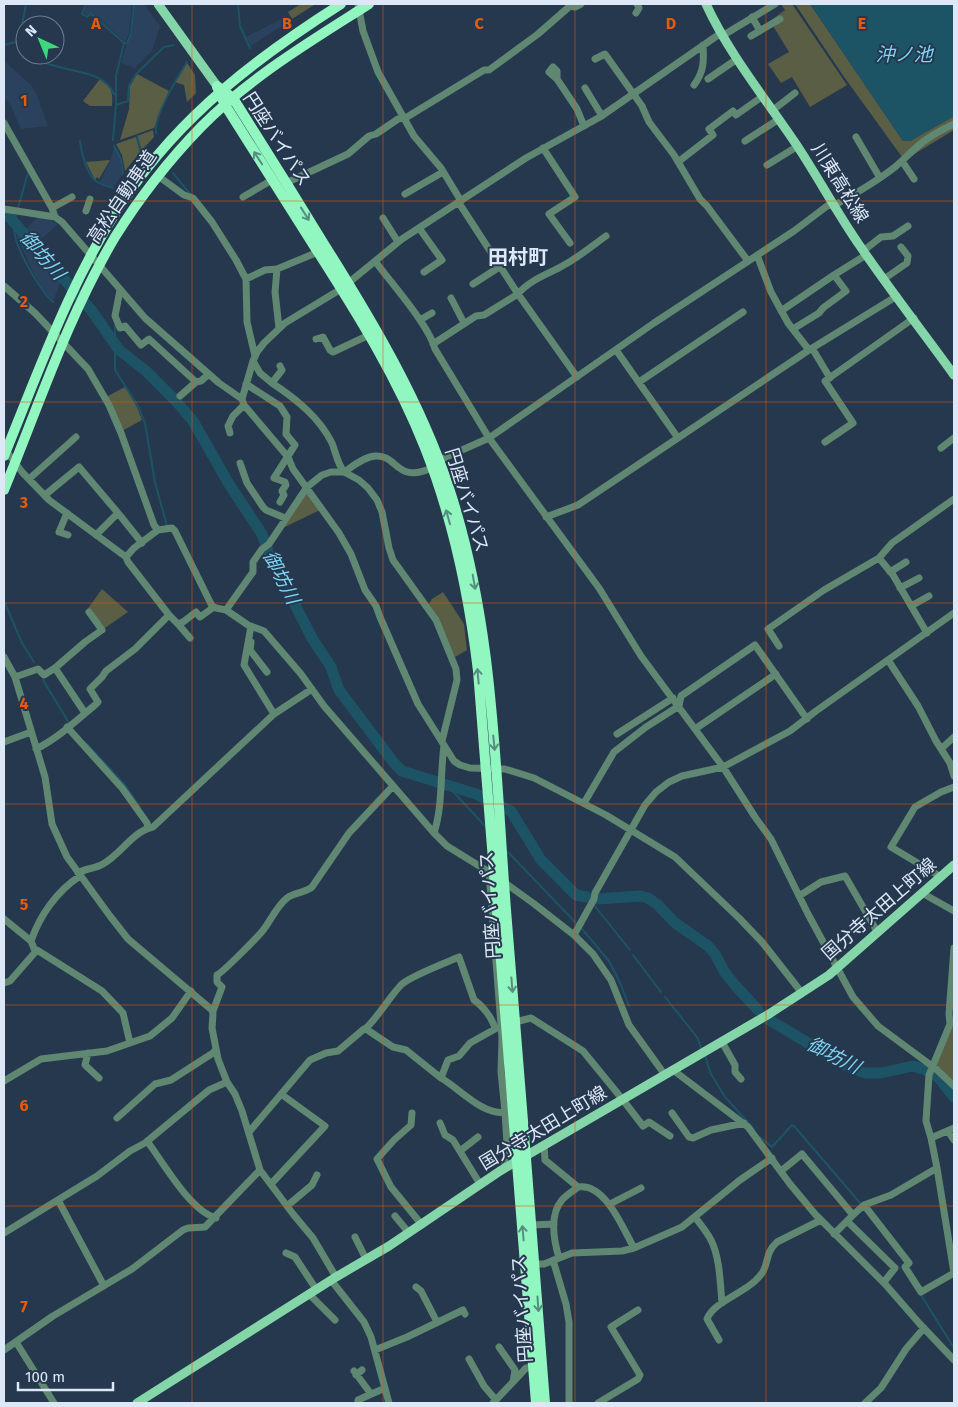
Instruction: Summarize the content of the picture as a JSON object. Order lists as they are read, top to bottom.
{
  "streets": {
    "highway": ["円座バイパス", "高松自動車道"],
    "main road": ["川東高松線", "国分寺太田上町線"]
  },
  "crossings": [
    ["円座バイパス", "国分寺太田上町線"]
  ],
  "districts": ["田村町"],
  "water": ["沖ノ池", "御坊川"],
  "scale_bar": "100 m",
  "north": "top left",
  "grid": {
    "columns": [
      "A",
      "B",
      "C",
      "D",
      "E"
    ],
    "rows": [
      "1",
      "2",
      "3",
      "4",
      "5",
      "6",
      "7"
    ]
  }
}
